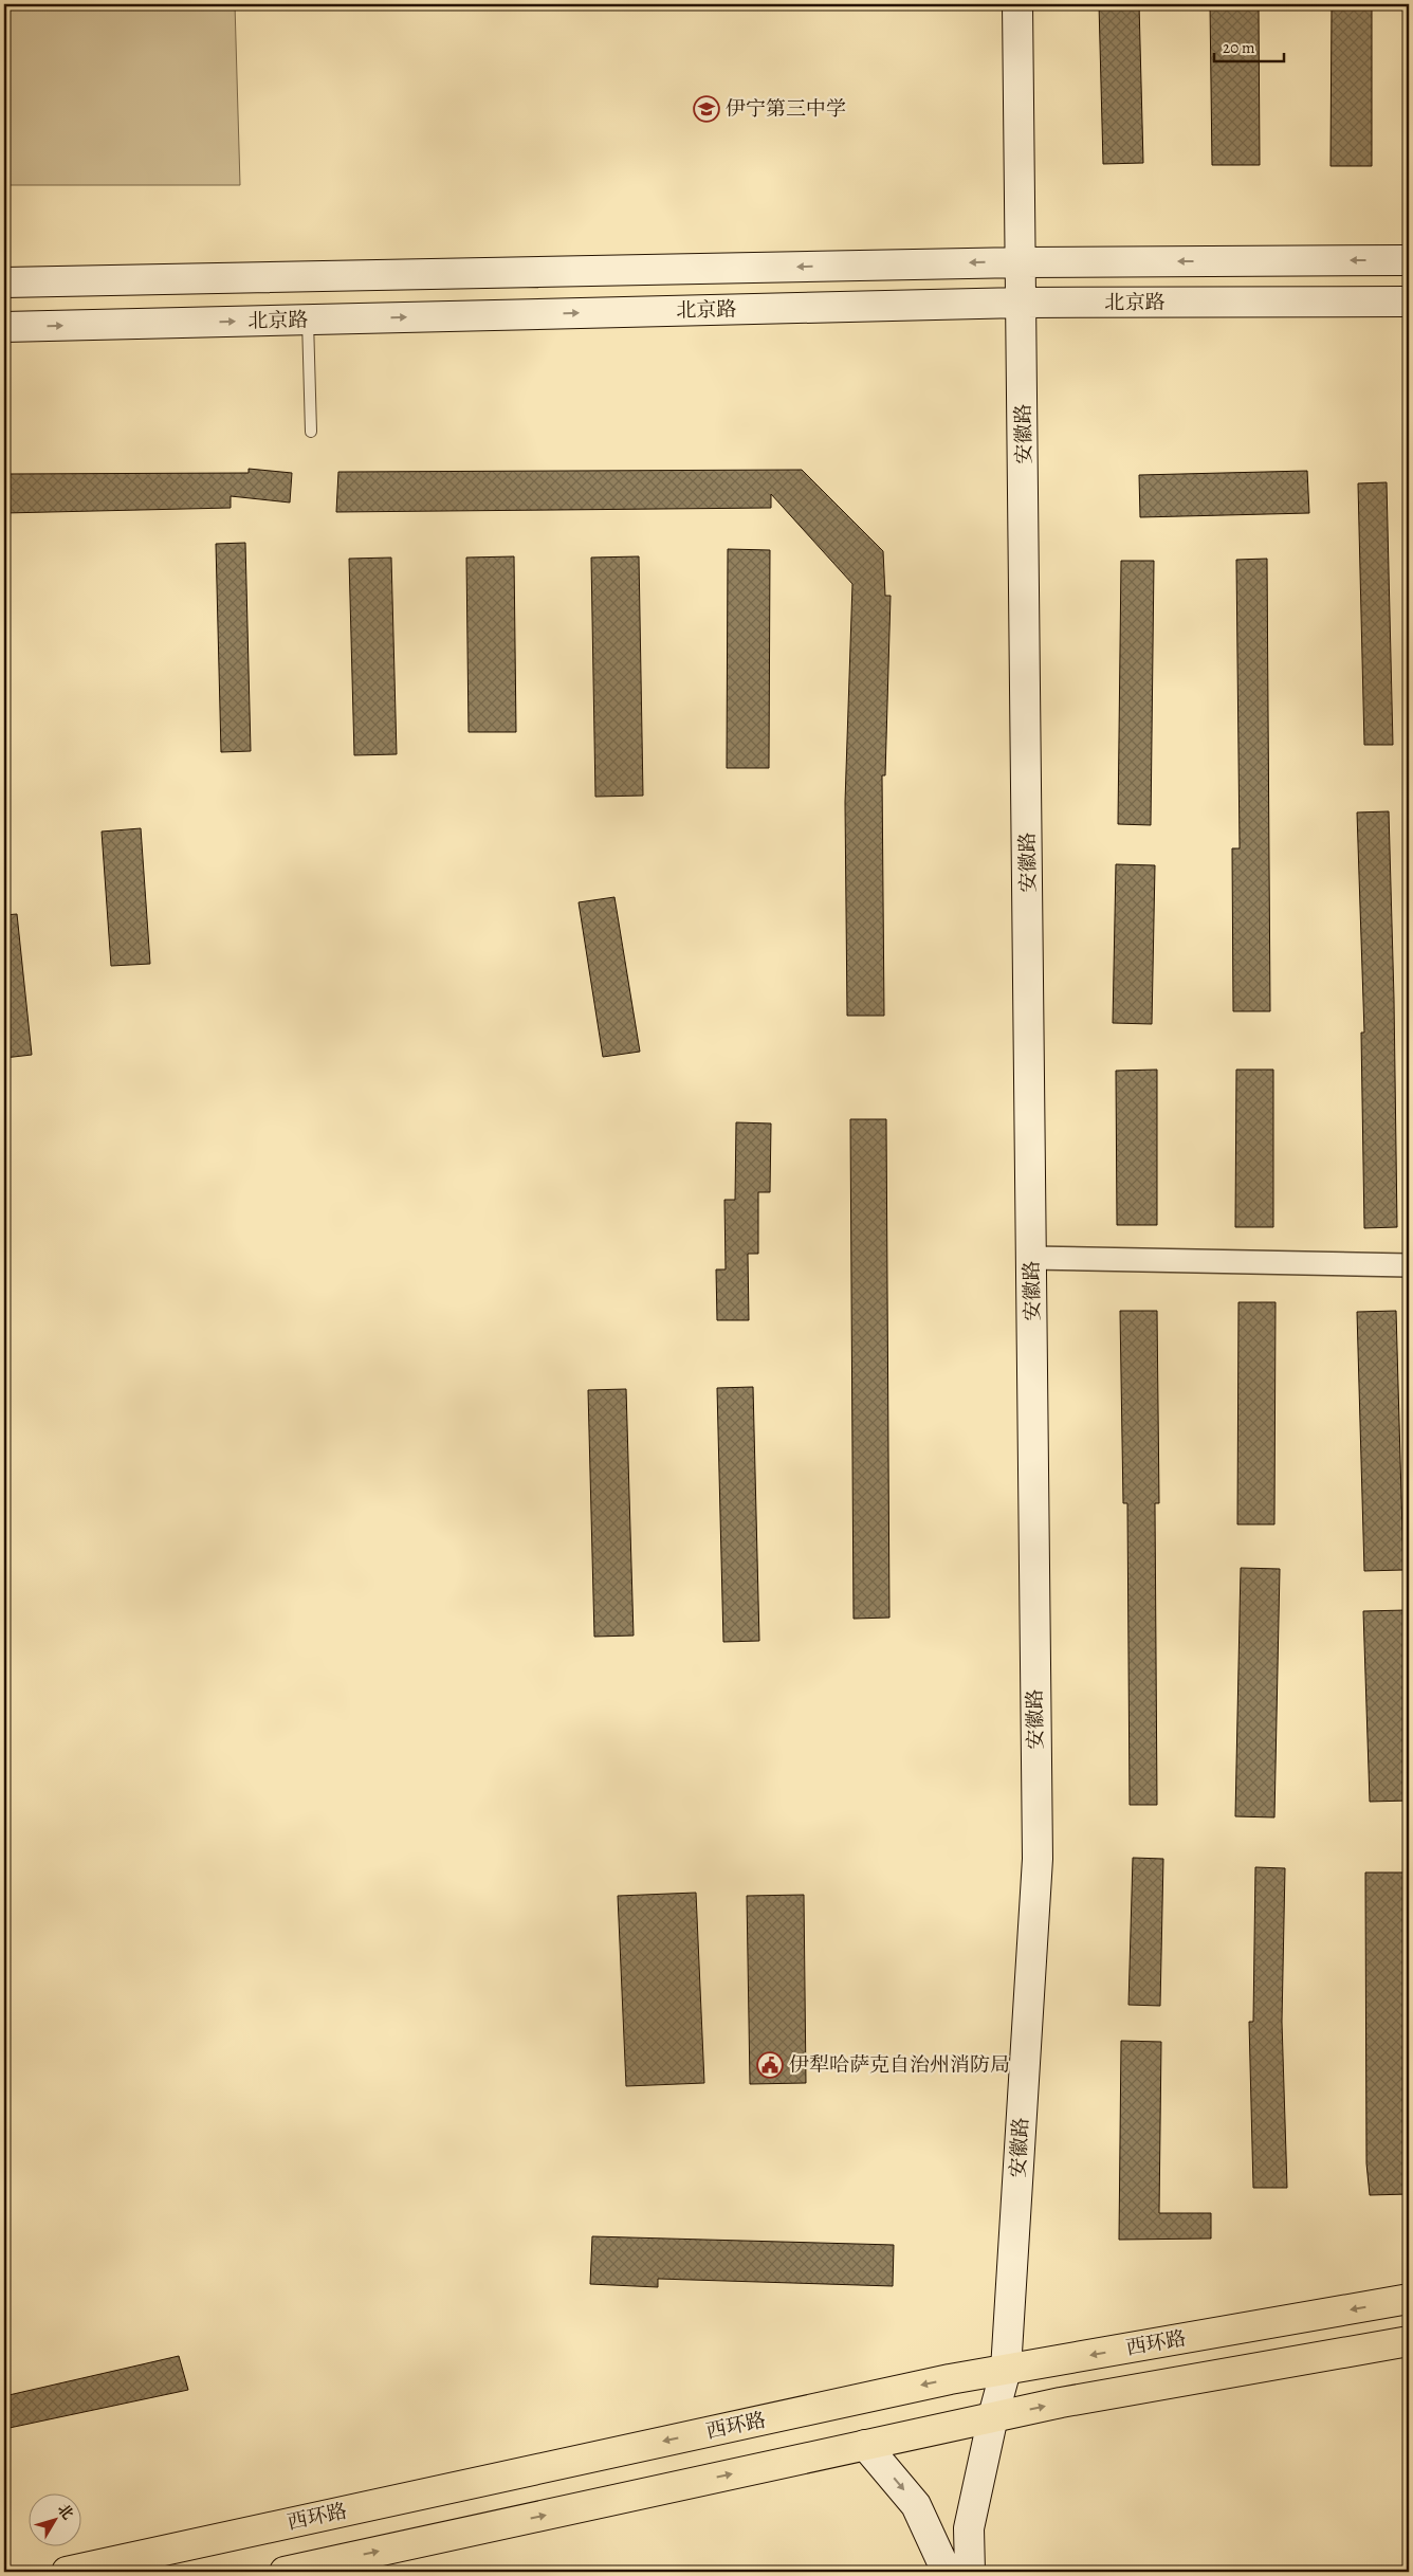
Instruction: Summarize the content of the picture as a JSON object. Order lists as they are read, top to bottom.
{
  "streets": {
    "main road": ["西环路"],
    "street": ["北京路", "安徽路"]
  },
  "crossings": [
    ["北京路", "安徽路"],
    ["安徽路", "西环路"]
  ],
  "places": {
    "school or university": ["伊宁第三中学"],
    "public building": ["伊犁哈萨克自治州消防局"]
  },
  "scale_bar": "20 m",
  "north": "top right"
}
